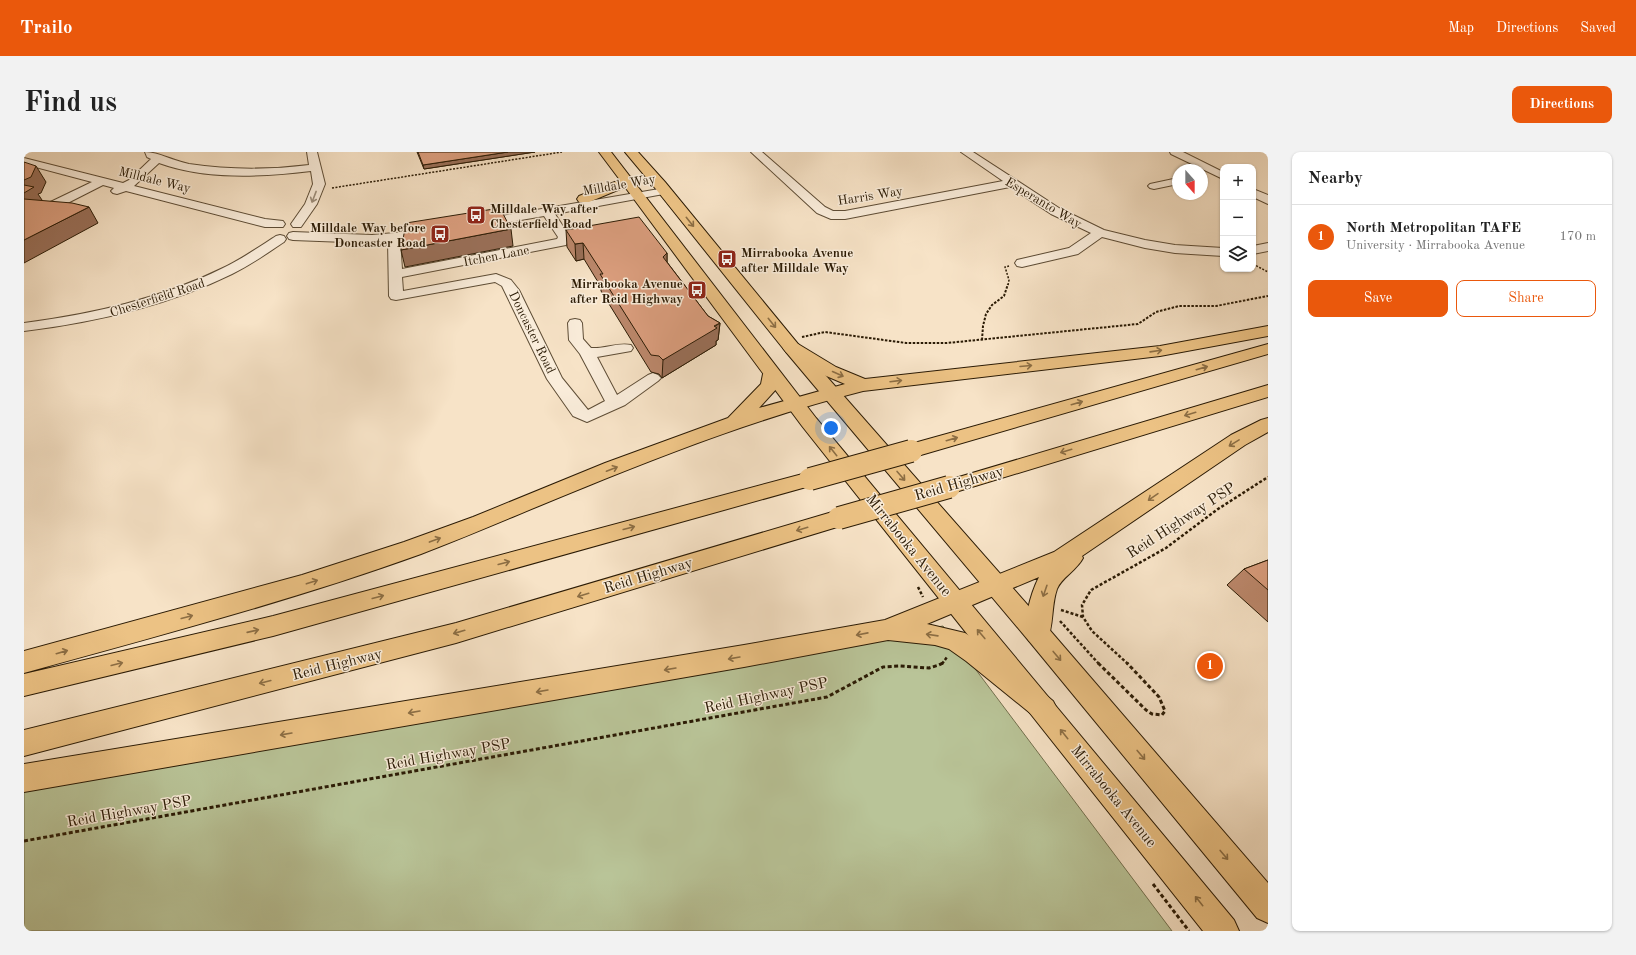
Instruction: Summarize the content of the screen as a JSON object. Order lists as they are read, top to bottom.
{
  "streets": {
    "main road": ["Reid Highway", "Mirrabooka Avenue"],
    "street": [
      "Milldale Way",
      "Harris Way",
      "Esperanto Way",
      "Itchen Lane",
      "Chesterfield Road",
      "Doncaster Road"
    ],
    "path": ["Reid Highway PSP"]
  },
  "crossings": [
    ["Milldale Way", "Itchen Lane"],
    ["Milldale Way", "Chesterfield Road"],
    ["Milldale Way", "Doncaster Road"],
    ["Milldale Way", "Mirrabooka Avenue"],
    ["Harris Way", "Esperanto Way"],
    ["Itchen Lane", "Doncaster Road"]
  ],
  "places": {
    "bus stop": [
      "Milldale Way after Chesterfield Road",
      "Milldale Way before Doncaster Road",
      "Mirrabooka Avenue after Milldale Way",
      "Mirrabooka Avenue after Reid Highway"
    ]
  },
  "north": "bottom",
  "page": {
    "header": "Trailo",
    "nav": ["Map", "Directions", "Saved"],
    "buttons": [
      "Directions",
      ["Save", "Share"]
    ],
    "title": "Find us",
    "heading": "Nearby",
    "map_buttons": ["+", "−"],
    "list": [
      {
        "mark": "1",
        "name": "North Metropolitan TAFE",
        "note": "University · Mirrabooka Avenue",
        "value": "170 m"
      }
    ],
    "pins": "1"
  }
}
